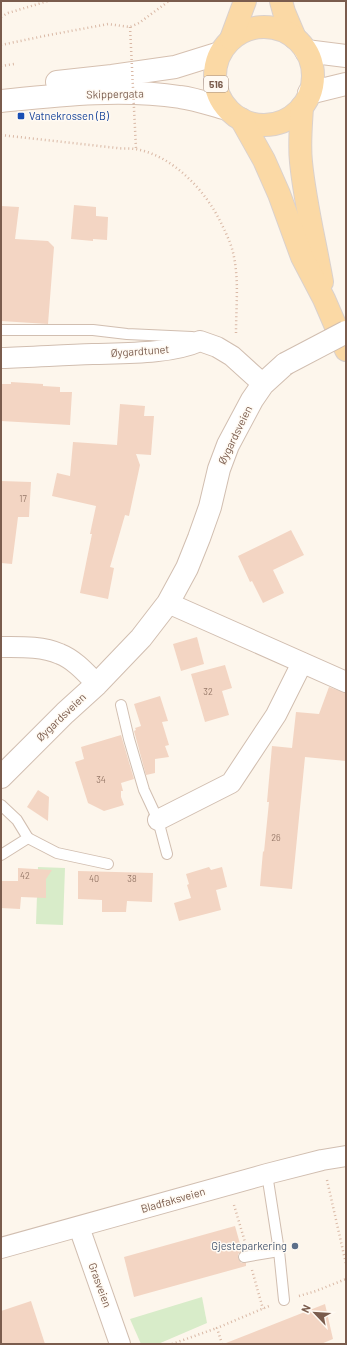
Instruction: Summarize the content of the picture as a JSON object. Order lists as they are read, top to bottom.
{
  "streets": {
    "main road": ["516"],
    "street": [
      "Skippergata",
      "Øygardtunet",
      "Øygardsveien",
      "Bladfaksveien",
      "Grasveien"
    ]
  },
  "crossings": [
    ["516", "Skippergata"],
    ["Bladfaksveien", "Grasveien"]
  ],
  "places": {
    "transit": ["Vatnekrossen (B)"],
    "other": ["Gjesteparkering"]
  },
  "house_numbers": [
    "17",
    "32",
    "34",
    "26",
    "42",
    "40",
    "38"
  ],
  "north": "top left"
}
